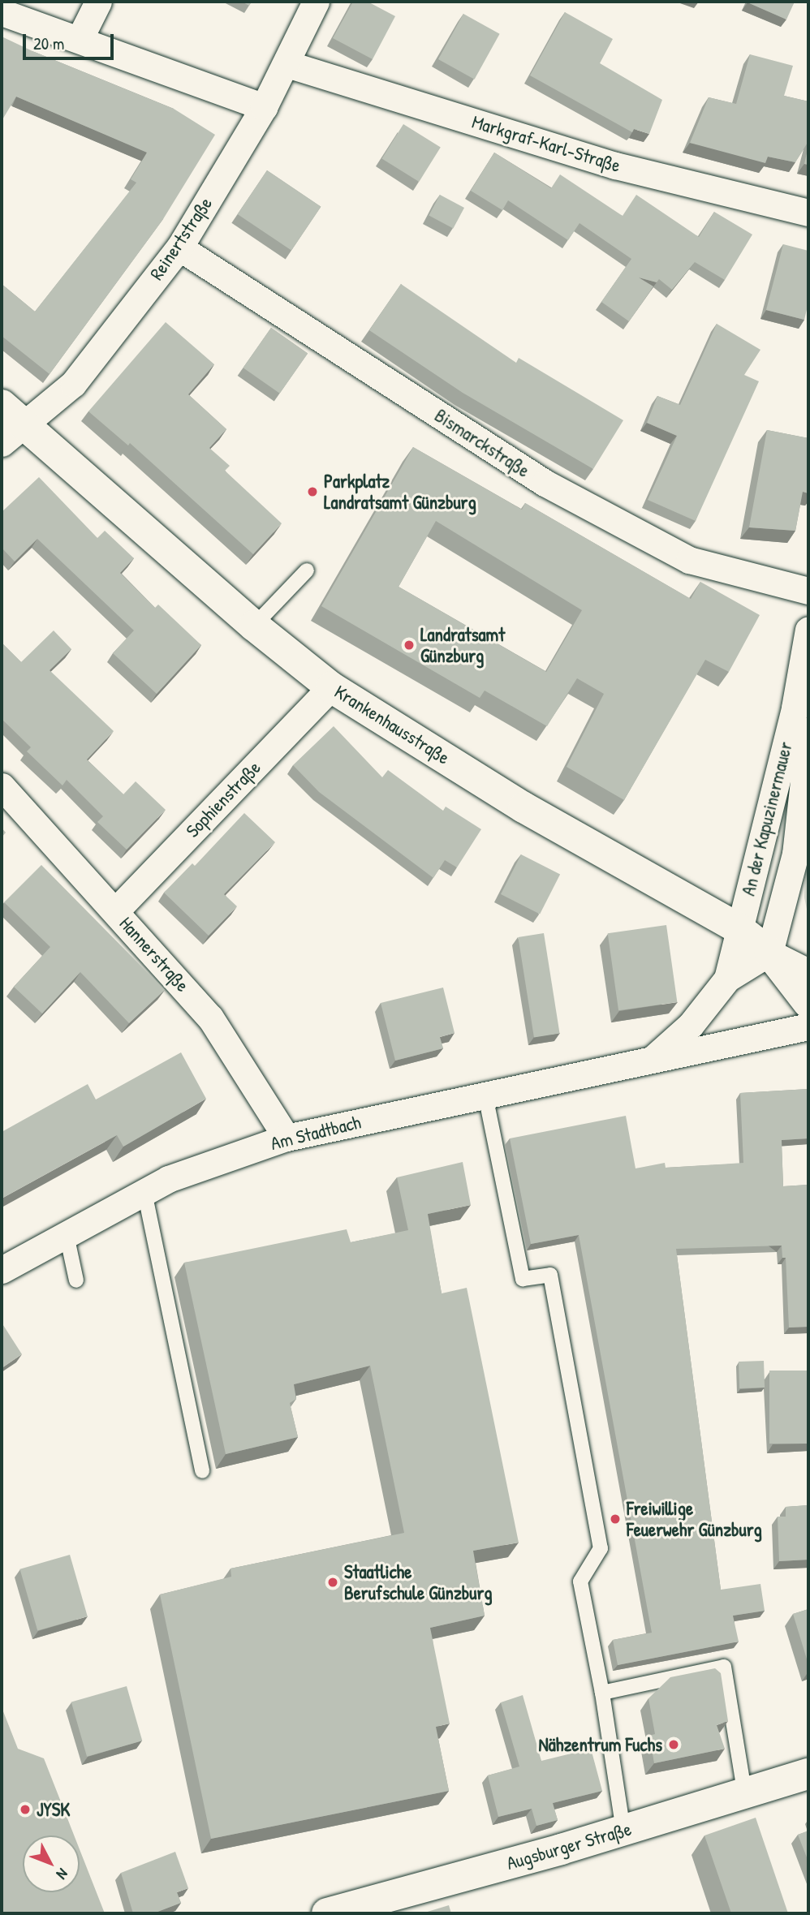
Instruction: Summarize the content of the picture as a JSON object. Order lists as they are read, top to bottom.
{
  "streets": {
    "street": [
      "Markgraf-Karl-Straße",
      "Reinertstraße",
      "Bismarckstraße",
      "Krankenhausstraße",
      "Sophienstraße",
      "An der Kapuzinermauer",
      "Hannerstraße",
      "Am Stadtbach",
      "Augsburger Straße"
    ]
  },
  "crossings": [
    ["Markgraf-Karl-Straße", "Reinertstraße"],
    ["Reinertstraße", "Bismarckstraße"],
    ["Reinertstraße", "Krankenhausstraße"],
    ["Krankenhausstraße", "Sophienstraße"],
    ["Krankenhausstraße", "An der Kapuzinermauer"],
    ["Krankenhausstraße", "Am Stadtbach"],
    ["Sophienstraße", "Hannerstraße"],
    ["An der Kapuzinermauer", "Am Stadtbach"],
    ["Hannerstraße", "Am Stadtbach"]
  ],
  "places": [
    "Parkplatz Landratsamt Günzburg",
    "Landratsamt Günzburg",
    "Freiwillige Feuerwehr Günzburg",
    "Staatliche Berufschule Günzburg",
    "Nähzentrum Fuchs",
    "JYSK"
  ],
  "scale_bar": "20 m",
  "north": "bottom right"
}
